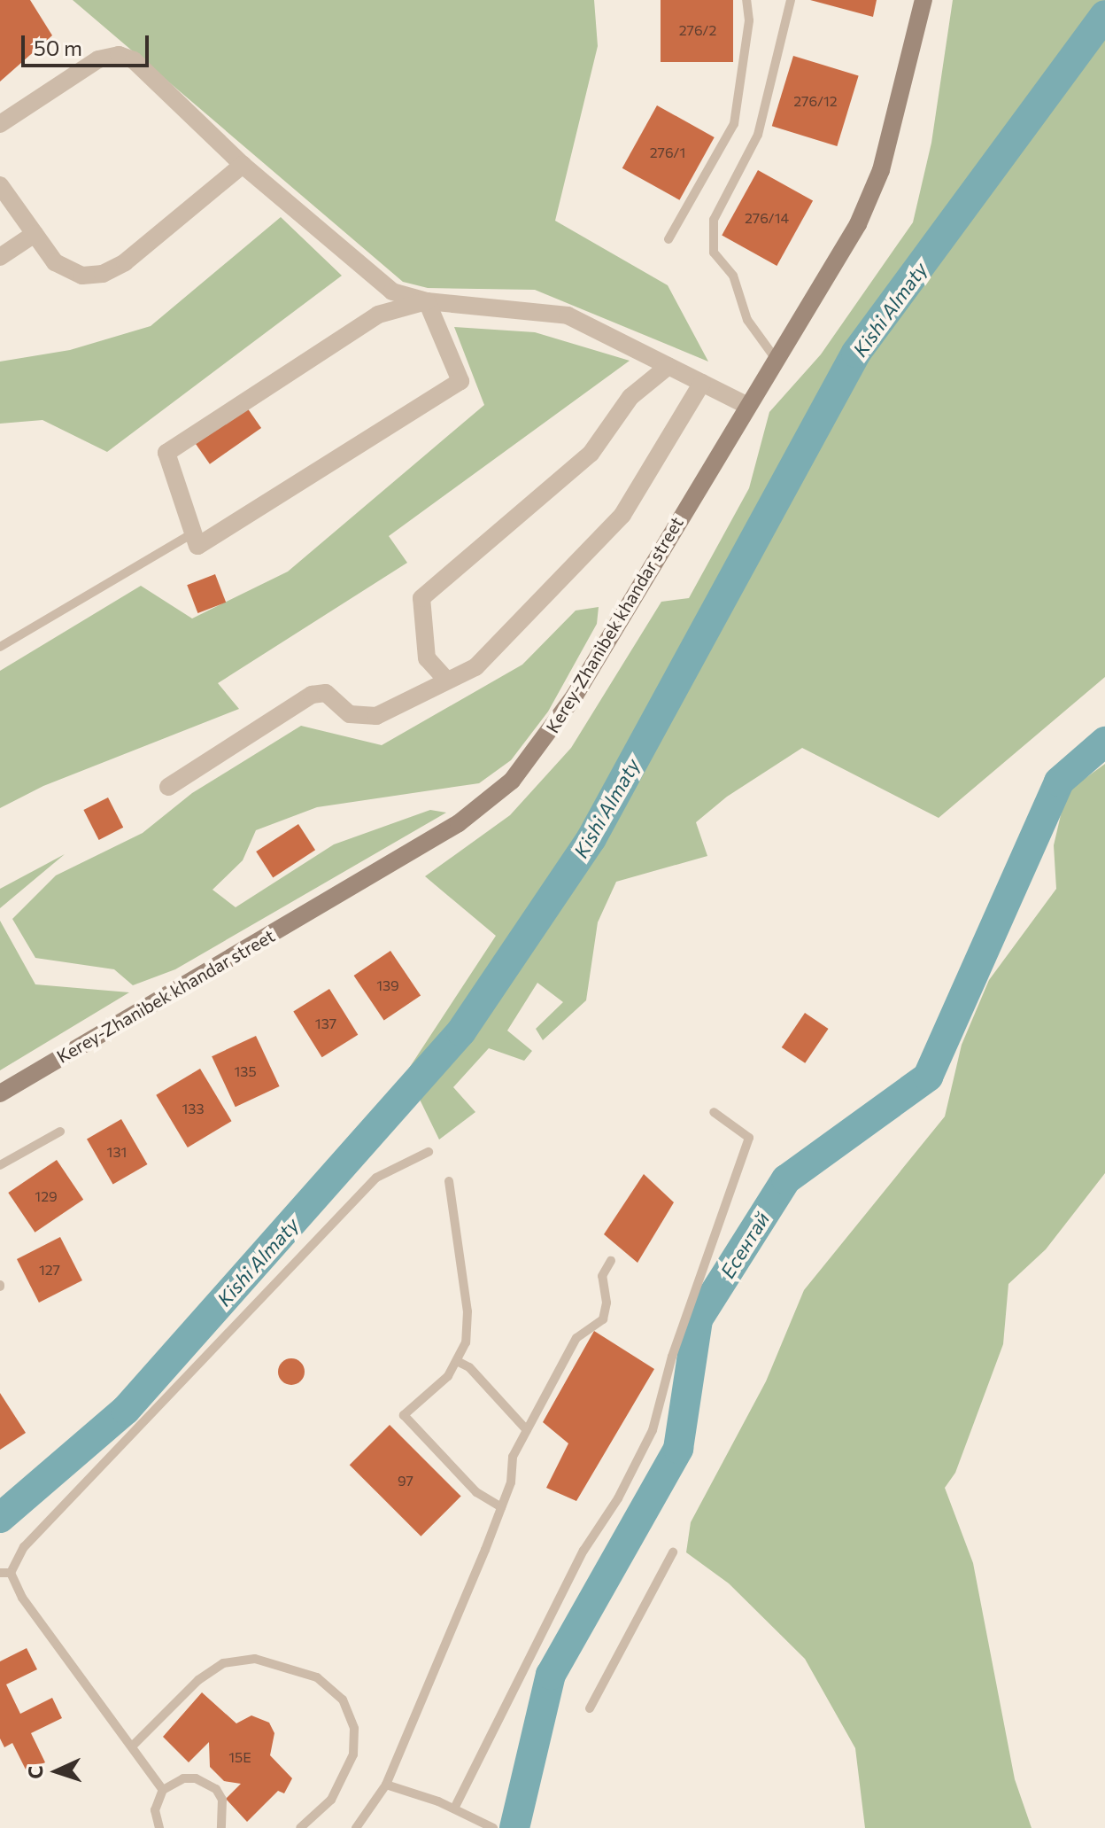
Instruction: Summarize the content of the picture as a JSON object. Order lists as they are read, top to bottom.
{
  "streets": {
    "main road": ["Kerey-Zhanibek khandar street"]
  },
  "water": ["Kіshі Almaty", "Есентай"],
  "house_numbers": [
    "276/2",
    "276/12",
    "276/1",
    "276/14",
    "139",
    "137",
    "135",
    "133",
    "131",
    "129",
    "127",
    "97",
    "15Е"
  ],
  "scale_bar": "50 m",
  "north": "left"
}
